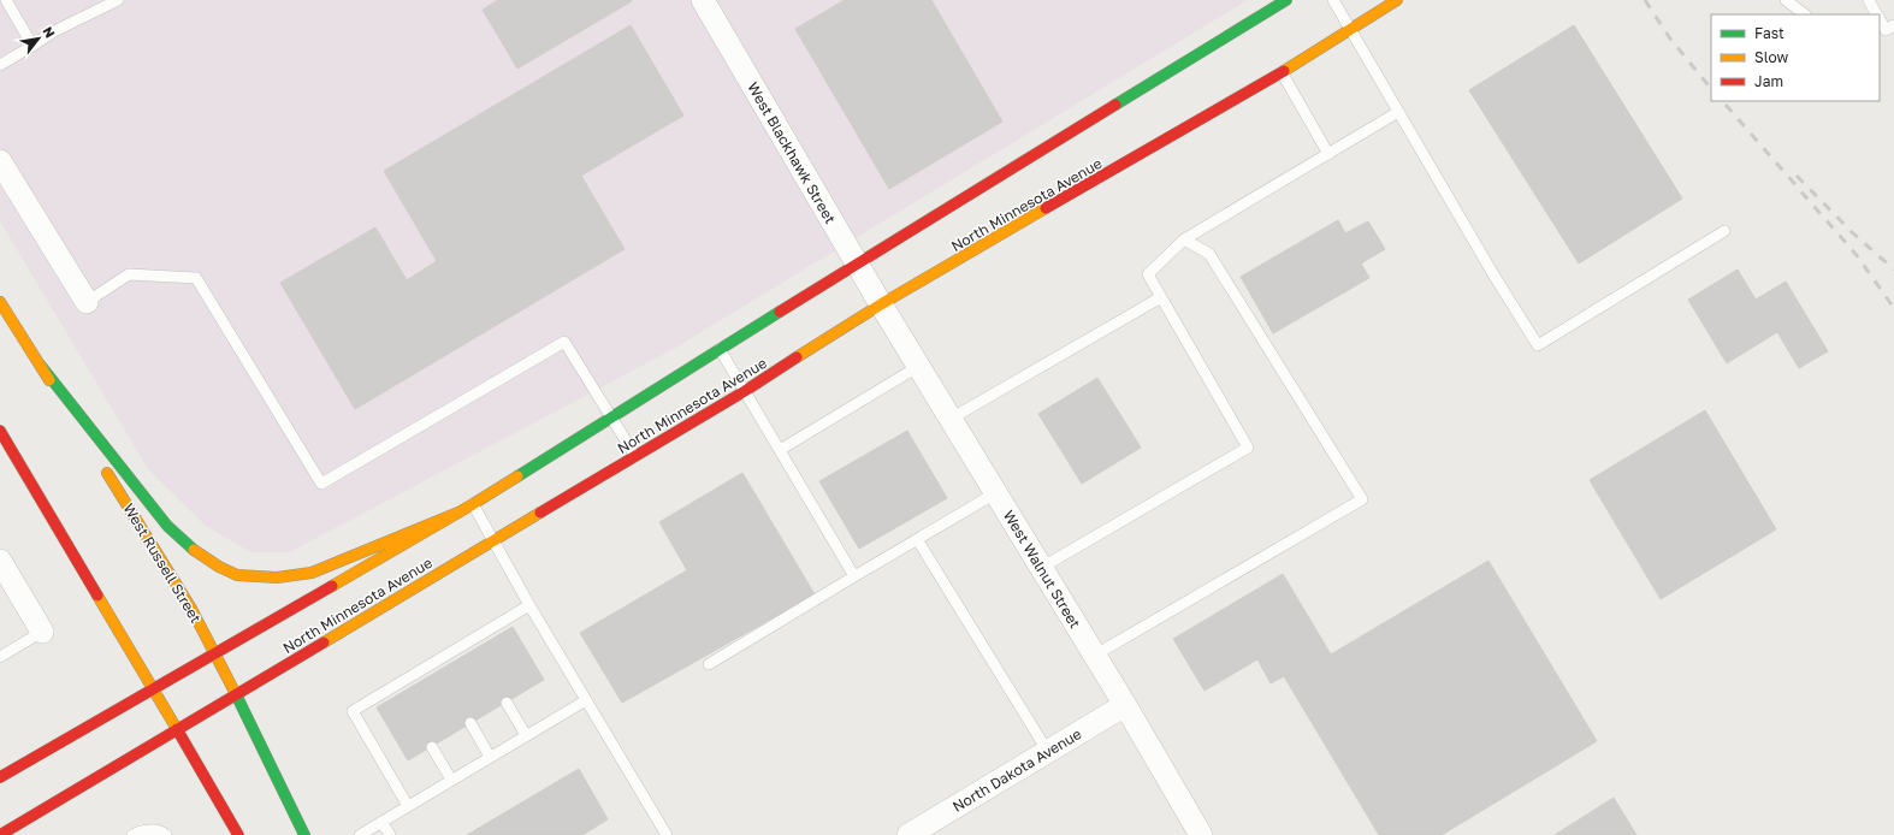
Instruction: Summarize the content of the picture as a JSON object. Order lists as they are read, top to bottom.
{
  "streets": {
    "main road": ["North Minnesota Avenue", "West Russell Street"],
    "street": ["West Blackhawk Street", "West Walnut Street", "North Dakota Avenue"]
  },
  "crossings": [
    ["West Blackhawk Street", "North Minnesota Avenue"],
    ["West Blackhawk Street", "West Walnut Street"],
    ["North Minnesota Avenue", "West Russell Street"],
    ["North Minnesota Avenue", "West Walnut Street"],
    ["West Walnut Street", "North Dakota Avenue"]
  ],
  "legend": ["Fast", "Slow", "Jam"],
  "north": "top right"
}
